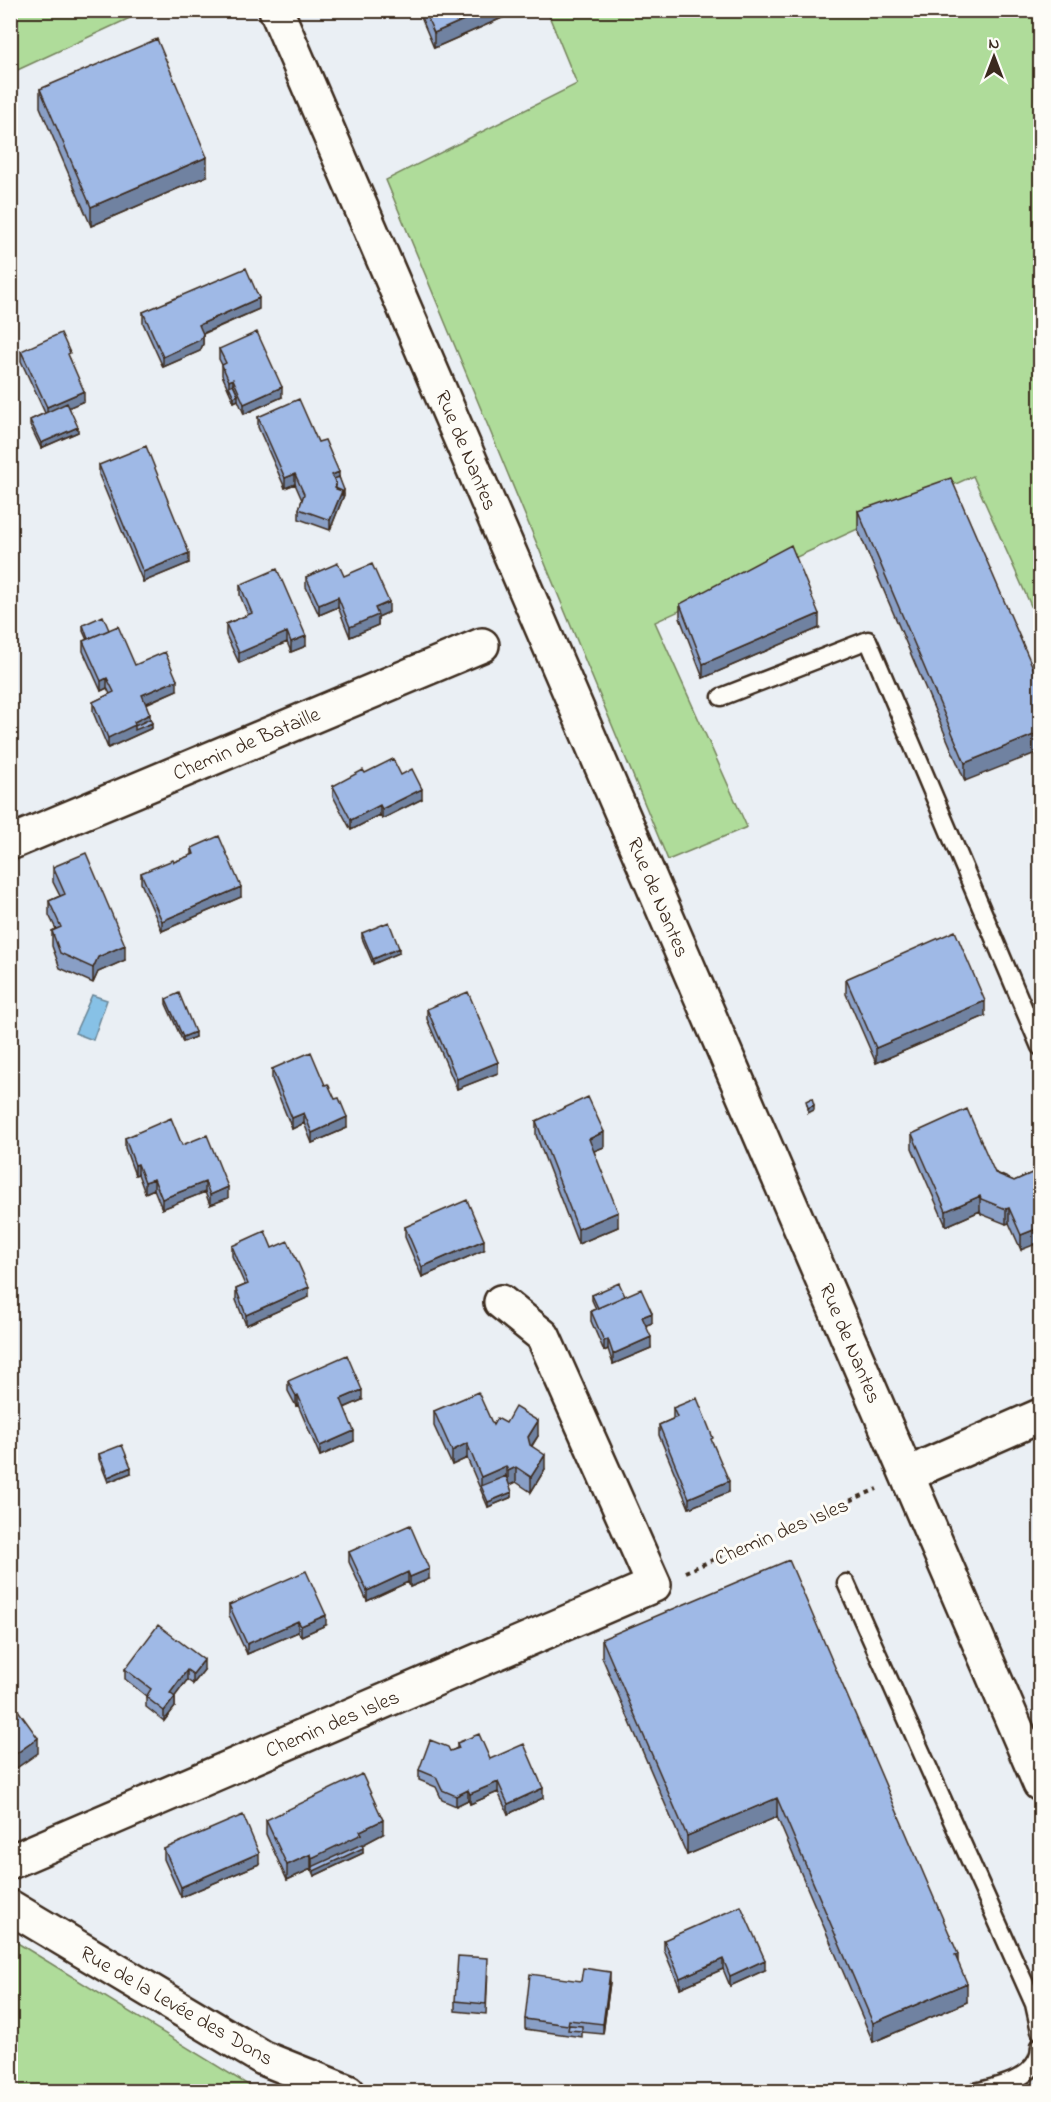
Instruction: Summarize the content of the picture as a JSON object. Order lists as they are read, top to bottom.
{
  "streets": {
    "street": [
      "Rue de Nantes",
      "Chemin de Bataille",
      "Chemin des Isles",
      "Rue de la Levée des Dons"
    ]
  },
  "crossings": [
    ["Rue de Nantes", "Chemin des Isles"]
  ],
  "north": "top"
}
